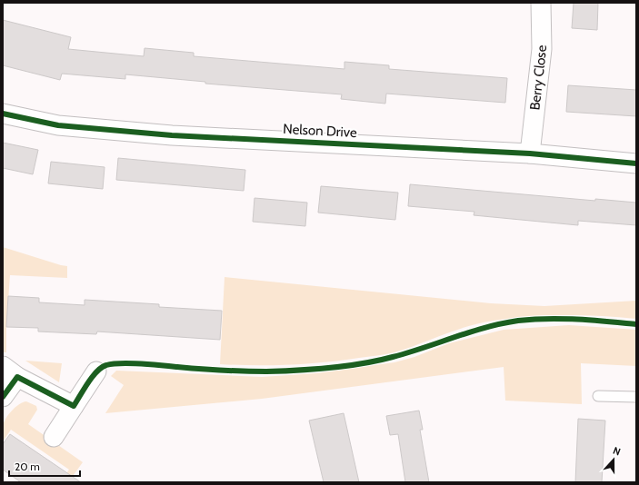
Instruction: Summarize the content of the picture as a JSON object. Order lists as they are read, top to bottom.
{
  "streets": {
    "street": ["Berry Close", "Nelson Drive"]
  },
  "crossings": [
    ["Berry Close", "Nelson Drive"]
  ],
  "scale_bar": "20 m",
  "north": "top"
}
